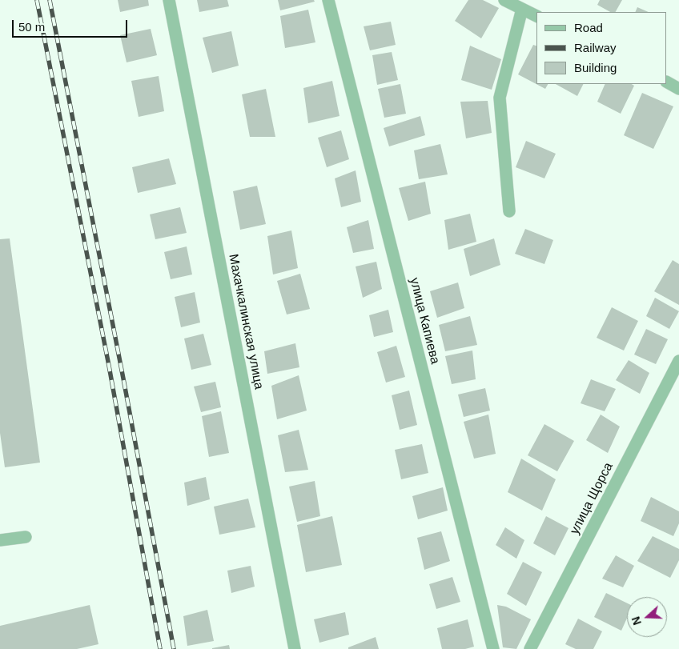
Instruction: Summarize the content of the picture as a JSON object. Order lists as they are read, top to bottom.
{
  "streets": {
    "street": ["улица Капиева", "Махачкалинская улица", "улица Щорса"]
  },
  "legend": ["Road", "Railway", "Building"],
  "scale_bar": "50 m",
  "north": "left"
}
